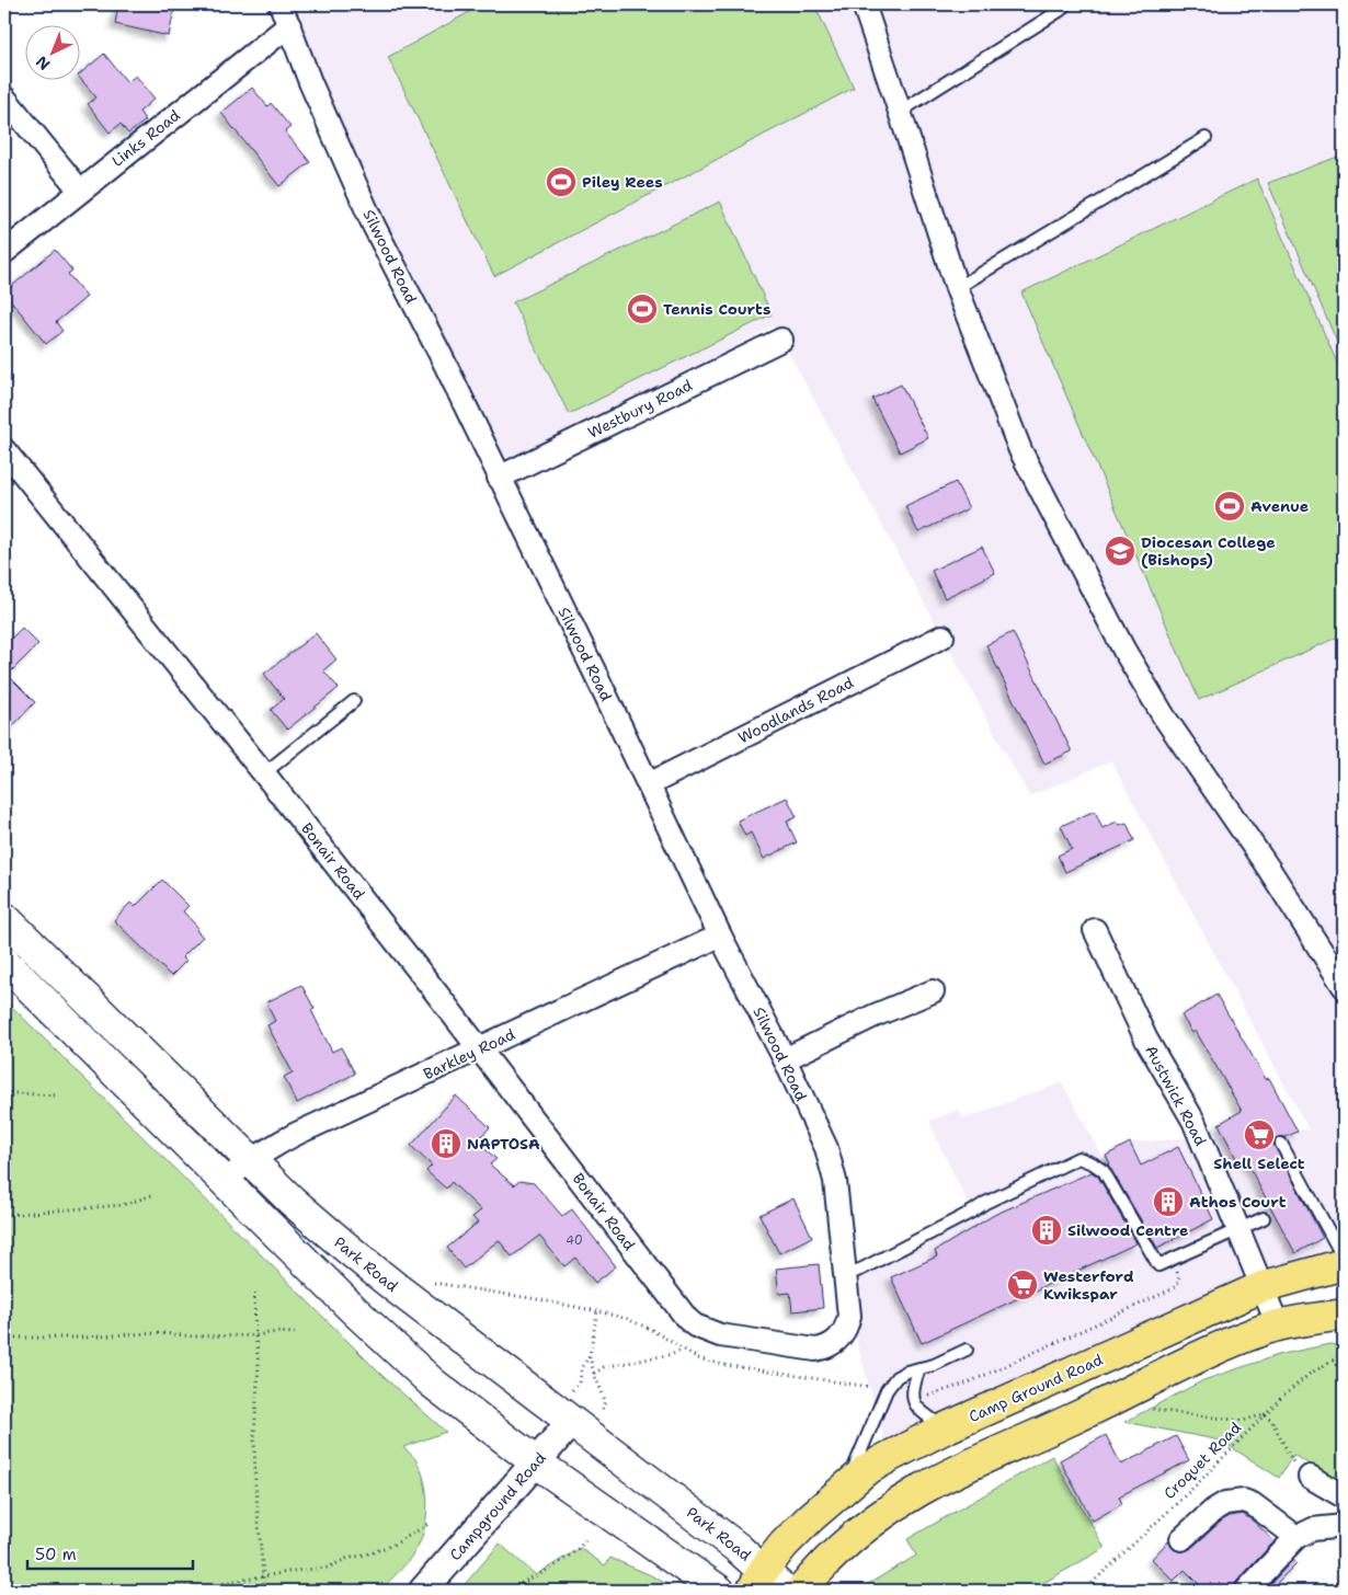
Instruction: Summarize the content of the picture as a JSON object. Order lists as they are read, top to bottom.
{
  "streets": {
    "main road": ["Park Road", "Camp Ground Road"],
    "street": [
      "Links Road",
      "Silwood Road",
      "Westbury Road",
      "Woodlands Road",
      "Bonair Road",
      "Barkley Road",
      "Austwick Road",
      "Campground Road"
    ],
    "path": ["Croquet Road"]
  },
  "crossings": [
    ["Links Road", "Silwood Road"],
    ["Silwood Road", "Westbury Road"],
    ["Silwood Road", "Woodlands Road"],
    ["Silwood Road", "Bonair Road"],
    ["Silwood Road", "Barkley Road"],
    ["Bonair Road", "Barkley Road"],
    ["Barkley Road", "Park Road"],
    ["Austwick Road", "Camp Ground Road"],
    ["Park Road", "Camp Ground Road"],
    ["Park Road", "Campground Road"]
  ],
  "places": {
    "sports": ["Piley Rees", "Tennis Courts", "Avenue"],
    "school or university": ["Diocesan College (Bishops)"],
    "supermarket": ["Shell Select", "Westerford Kwikspar"],
    "building": ["NAPTOSA", "Athos Court", "Silwood Centre"]
  },
  "house_numbers": ["40"],
  "scale_bar": "50 m",
  "north": "bottom left"
}
